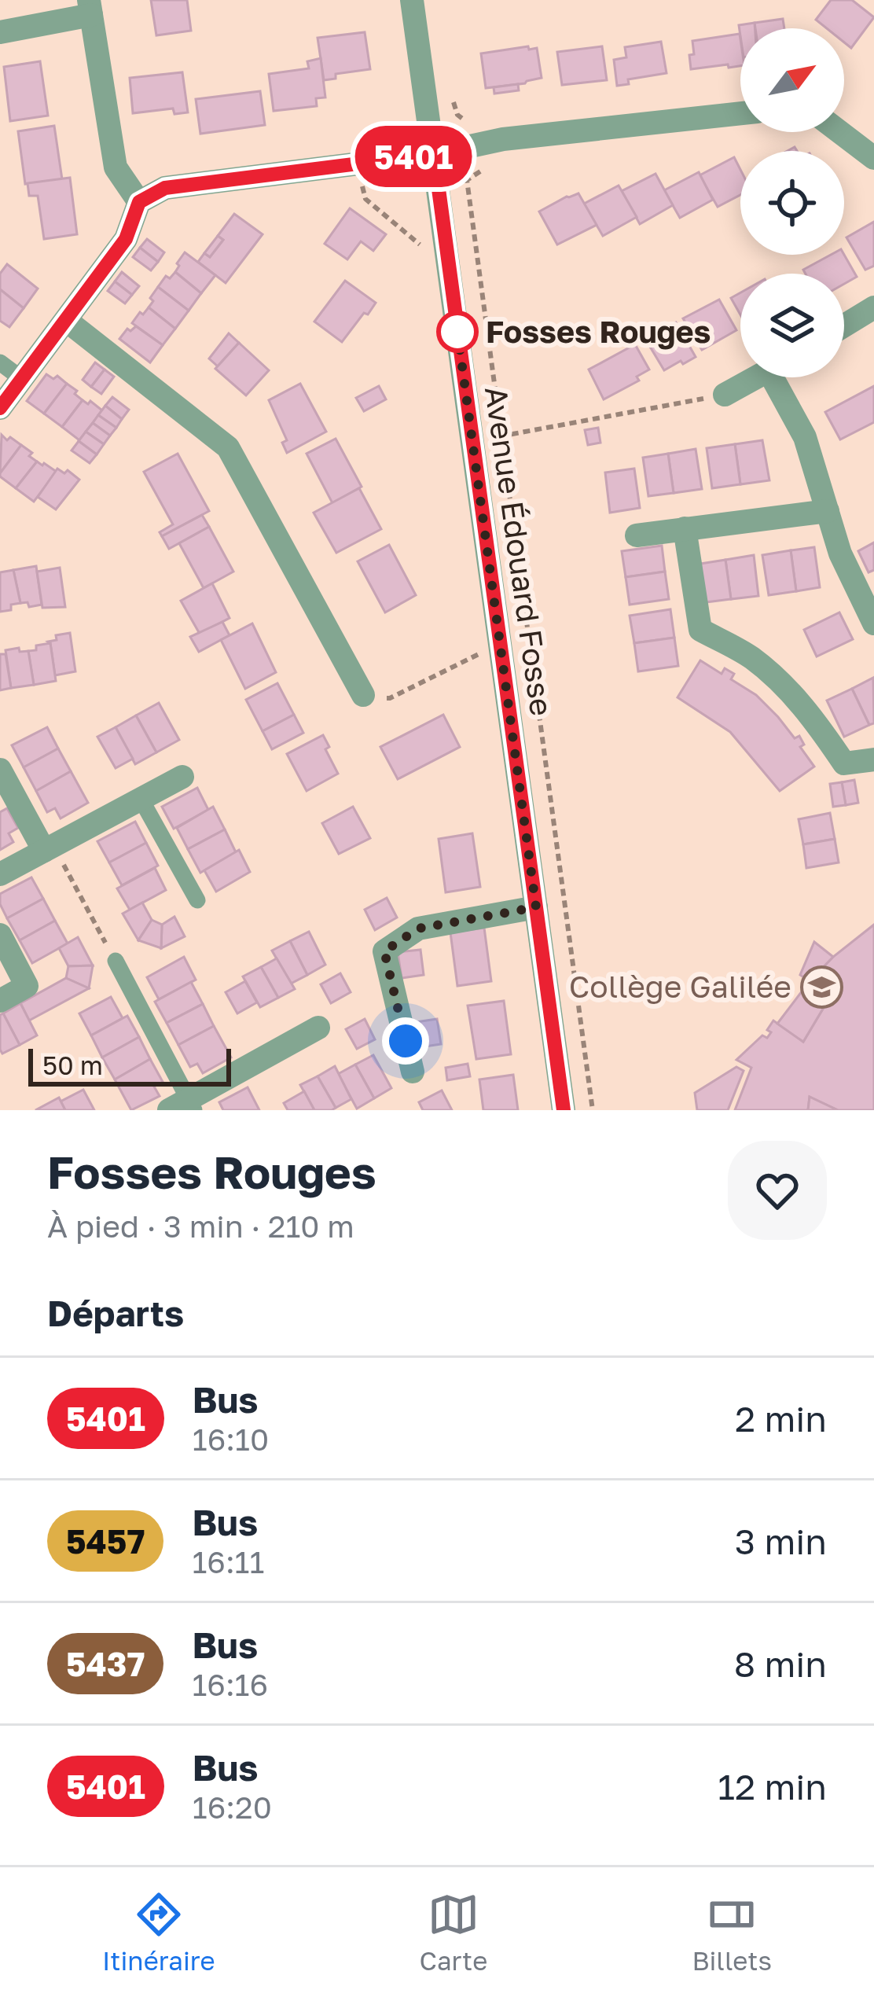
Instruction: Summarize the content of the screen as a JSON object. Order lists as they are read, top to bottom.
{
  "streets": {
    "street": ["Avenue Édouard Fosse"]
  },
  "places": {
    "other": ["Fosses Rouges"],
    "school or university": ["Collège Galilée"]
  },
  "lines": ["bus line 5401"],
  "scale_bar": "50 m",
  "north": "top right",
  "page": {
    "on_map": "5401",
    "scale": "50 m",
    "heading": [
      ["Fosses Rouges", "À pied · 3 min · 210 m"],
      "Départs"
    ],
    "list": [
      {
        "mark": "5401",
        "name": "Bus",
        "note": "16:10",
        "value": "2 min"
      },
      {
        "mark": "5457",
        "name": "Bus",
        "note": "16:11",
        "value": "3 min"
      },
      {
        "mark": "5437",
        "name": "Bus",
        "note": "16:16",
        "value": "8 min"
      },
      {
        "mark": "5401",
        "name": "Bus",
        "note": "16:20",
        "value": "12 min"
      }
    ],
    "tabs": ["Itinéraire", "Carte", "Billets"]
  }
}
